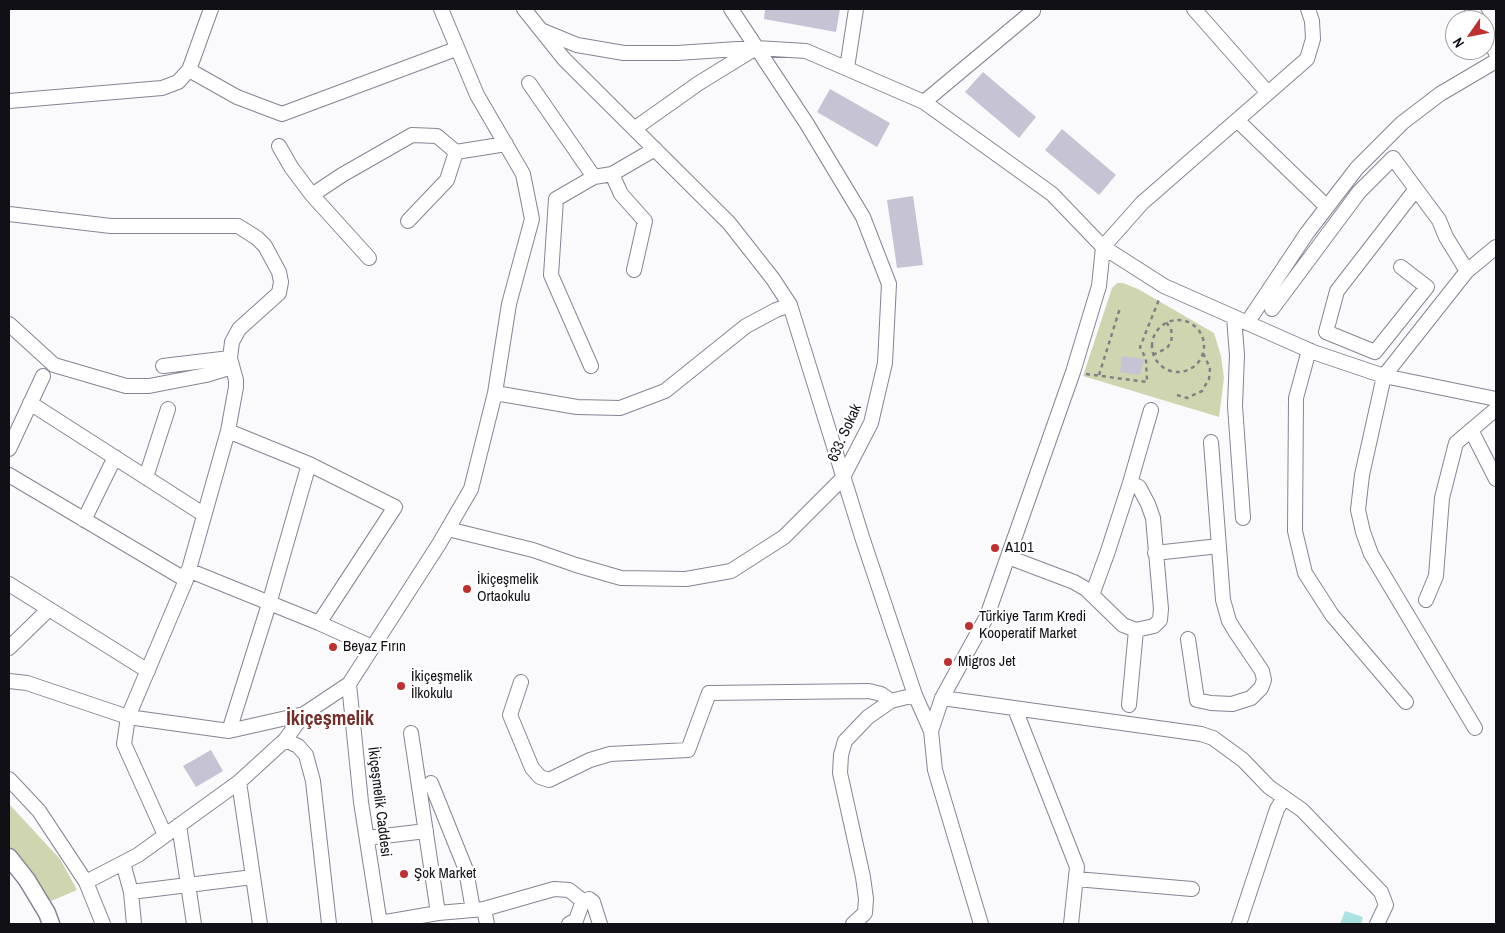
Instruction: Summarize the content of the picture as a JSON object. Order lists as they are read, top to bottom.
{
  "streets": {
    "street": ["633. Sokak", "İkiçeşmelik Caddesi"]
  },
  "districts": ["İkiçeşmelik"],
  "places": [
    "A101",
    "İkiçeşmelik Ortaokulu",
    "Türkiye Tarım Kredi Kooperatif Market",
    "Beyaz Fırın",
    "Migros Jet",
    "İkiçeşmelik İlkokulu",
    "Şok Market"
  ],
  "north": "bottom left"
}
